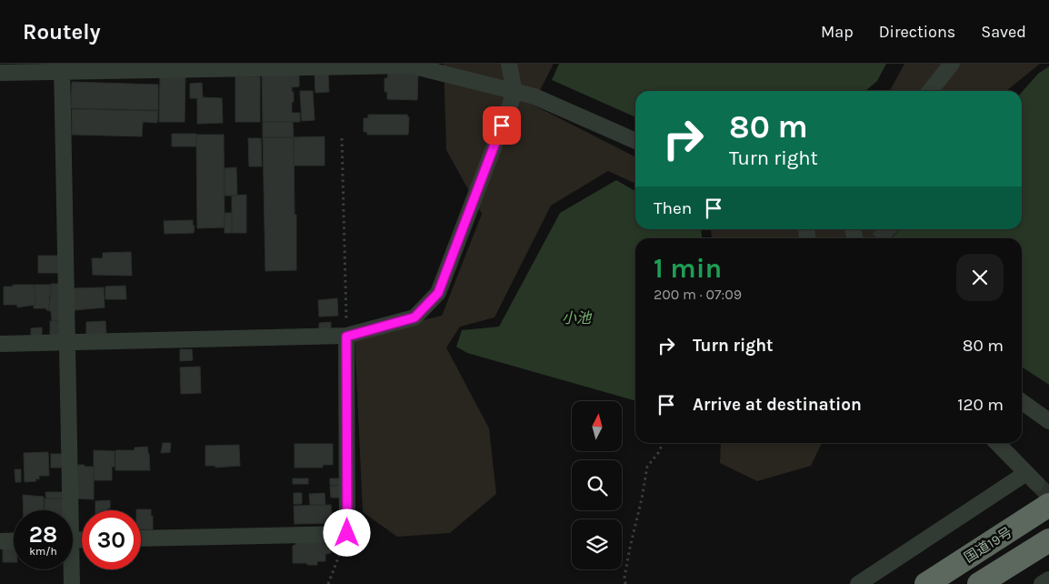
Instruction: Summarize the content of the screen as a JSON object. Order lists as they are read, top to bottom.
{
  "streets": {
    "highway": ["国道19号"]
  },
  "water": ["小池"],
  "north": "top",
  "page": {
    "header": "Routely",
    "nav": ["Map", "Directions", "Saved"],
    "turn": ["80 m", "Turn right"],
    "then": "Then",
    "heading": ["1 min", "200 m · 07:09"],
    "list": [
      {
        "name": "Turn right",
        "value": "80 m"
      },
      {
        "name": "Arrive at destination",
        "value": "120 m"
      }
    ],
    "speed": "28 km/h",
    "limit": "30"
  }
}
